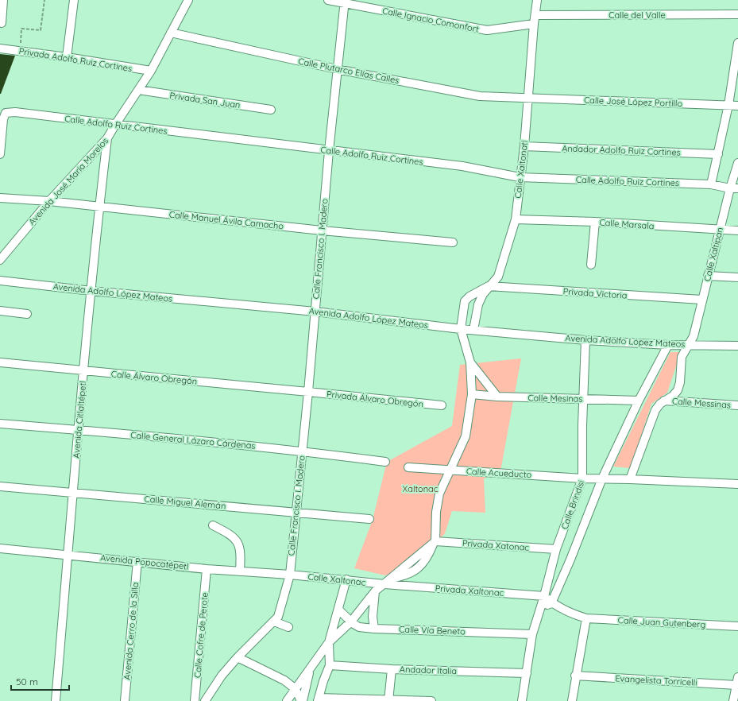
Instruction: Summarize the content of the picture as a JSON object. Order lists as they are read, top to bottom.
{
  "streets": {
    "street": [
      "Calle del Valle",
      "Calle Ignacio Comonfort",
      "Privada Adolfo Ruiz Cortines",
      "Calle Plutarco Elías Calles",
      "Privada San Juan",
      "Calle José López Portillo",
      "Calle Adolfo Ruiz Cortines",
      "Andador Adolfo Ruiz Cortines",
      "Calle Xaltonatl",
      "Avenida José María Morelos",
      "Calle Manuel Ávila Camacho",
      "Calle Marsala",
      "Calle Francisco I. Madero",
      "Calle Xaltipan",
      "Avenida Adolfo López Mateos",
      "Privada Victoria",
      "Calle Álvaro Obregón",
      "Calle Mesinas",
      "Privada Álvaro Obregón",
      "Calle Messinas",
      "Avenida Citlaltépetl",
      "Calle General Lázaro Cárdenas",
      "Calle Acueducto",
      "Calle Miguel Alemán",
      "Calle Brindisi",
      "Privada Xatonac",
      "Avenida Popocatépetl",
      "Calle Xaltonac",
      "Privada Xaltonac",
      "Calle Juan Gutenberg",
      "Calle Vía Beneto",
      "Avenida Cerro de la Silla",
      "Calle Cofre de Perote",
      "Andador Italia",
      "Evangelista Torricelli"
    ]
  },
  "crossings": [
    ["Calle del Valle", "Calle Xaltonatl"],
    ["Calle Ignacio Comonfort", "Calle Xaltonatl"],
    ["Calle Ignacio Comonfort", "Calle Francisco I. Madero"],
    ["Privada Adolfo Ruiz Cortines", "Avenida José María Morelos"],
    ["Calle Plutarco Elías Calles", "Calle José López Portillo"],
    ["Calle Plutarco Elías Calles", "Calle Xaltonatl"],
    ["Calle Plutarco Elías Calles", "Avenida José María Morelos"],
    ["Calle Plutarco Elías Calles", "Calle Francisco I. Madero"],
    ["Privada San Juan", "Avenida José María Morelos"],
    ["Calle José López Portillo", "Calle Xaltonatl"],
    ["Calle Adolfo Ruiz Cortines", "Calle Xaltonatl"],
    ["Calle Adolfo Ruiz Cortines", "Avenida José María Morelos"],
    ["Calle Adolfo Ruiz Cortines", "Calle Francisco I. Madero"],
    ["Calle Adolfo Ruiz Cortines", "Calle Xaltipan"],
    ["Andador Adolfo Ruiz Cortines", "Calle Xaltonatl"],
    ["Calle Xaltonatl", "Calle Marsala"],
    ["Calle Xaltonatl", "Avenida Adolfo López Mateos"],
    ["Calle Xaltonatl", "Privada Victoria"],
    ["Avenida José María Morelos", "Calle Manuel Ávila Camacho"],
    ["Avenida José María Morelos", "Avenida Citlaltépetl"],
    ["Calle Manuel Ávila Camacho", "Calle Francisco I. Madero"],
    ["Calle Manuel Ávila Camacho", "Avenida Citlaltépetl"],
    ["Calle Marsala", "Calle Xaltipan"],
    ["Calle Francisco I. Madero", "Avenida Adolfo López Mateos"],
    ["Calle Francisco I. Madero", "Calle Álvaro Obregón"],
    ["Calle Francisco I. Madero", "Privada Álvaro Obregón"],
    ["Calle Francisco I. Madero", "Calle General Lázaro Cárdenas"],
    ["Calle Francisco I. Madero", "Calle Miguel Alemán"],
    ["Calle Francisco I. Madero", "Avenida Popocatépetl"],
    ["Calle Francisco I. Madero", "Calle Xaltonac"],
    ["Calle Xaltipan", "Avenida Adolfo López Mateos"],
    ["Calle Xaltipan", "Privada Victoria"],
    ["Calle Xaltipan", "Calle Messinas"],
    ["Calle Xaltipan", "Calle Acueducto"],
    ["Avenida Adolfo López Mateos", "Avenida Citlaltépetl"],
    ["Avenida Adolfo López Mateos", "Calle Brindisi"],
    ["Calle Álvaro Obregón", "Privada Álvaro Obregón"],
    ["Calle Álvaro Obregón", "Avenida Citlaltépetl"],
    ["Calle Mesinas", "Calle Brindisi"],
    ["Avenida Citlaltépetl", "Calle General Lázaro Cárdenas"],
    ["Avenida Citlaltépetl", "Calle Miguel Alemán"],
    ["Avenida Citlaltépetl", "Avenida Popocatépetl"],
    ["Calle Acueducto", "Calle Brindisi"],
    ["Calle Brindisi", "Privada Xatonac"],
    ["Calle Brindisi", "Privada Xaltonac"],
    ["Calle Brindisi", "Calle Vía Beneto"],
    ["Calle Brindisi", "Andador Italia"],
    ["Avenida Popocatépetl", "Calle Xaltonac"],
    ["Avenida Popocatépetl", "Avenida Cerro de la Silla"],
    ["Avenida Popocatépetl", "Calle Cofre de Perote"],
    ["Calle Xaltonac", "Privada Xaltonac"]
  ],
  "parks": ["Xaltonac"],
  "scale_bar": "50 m"
}
